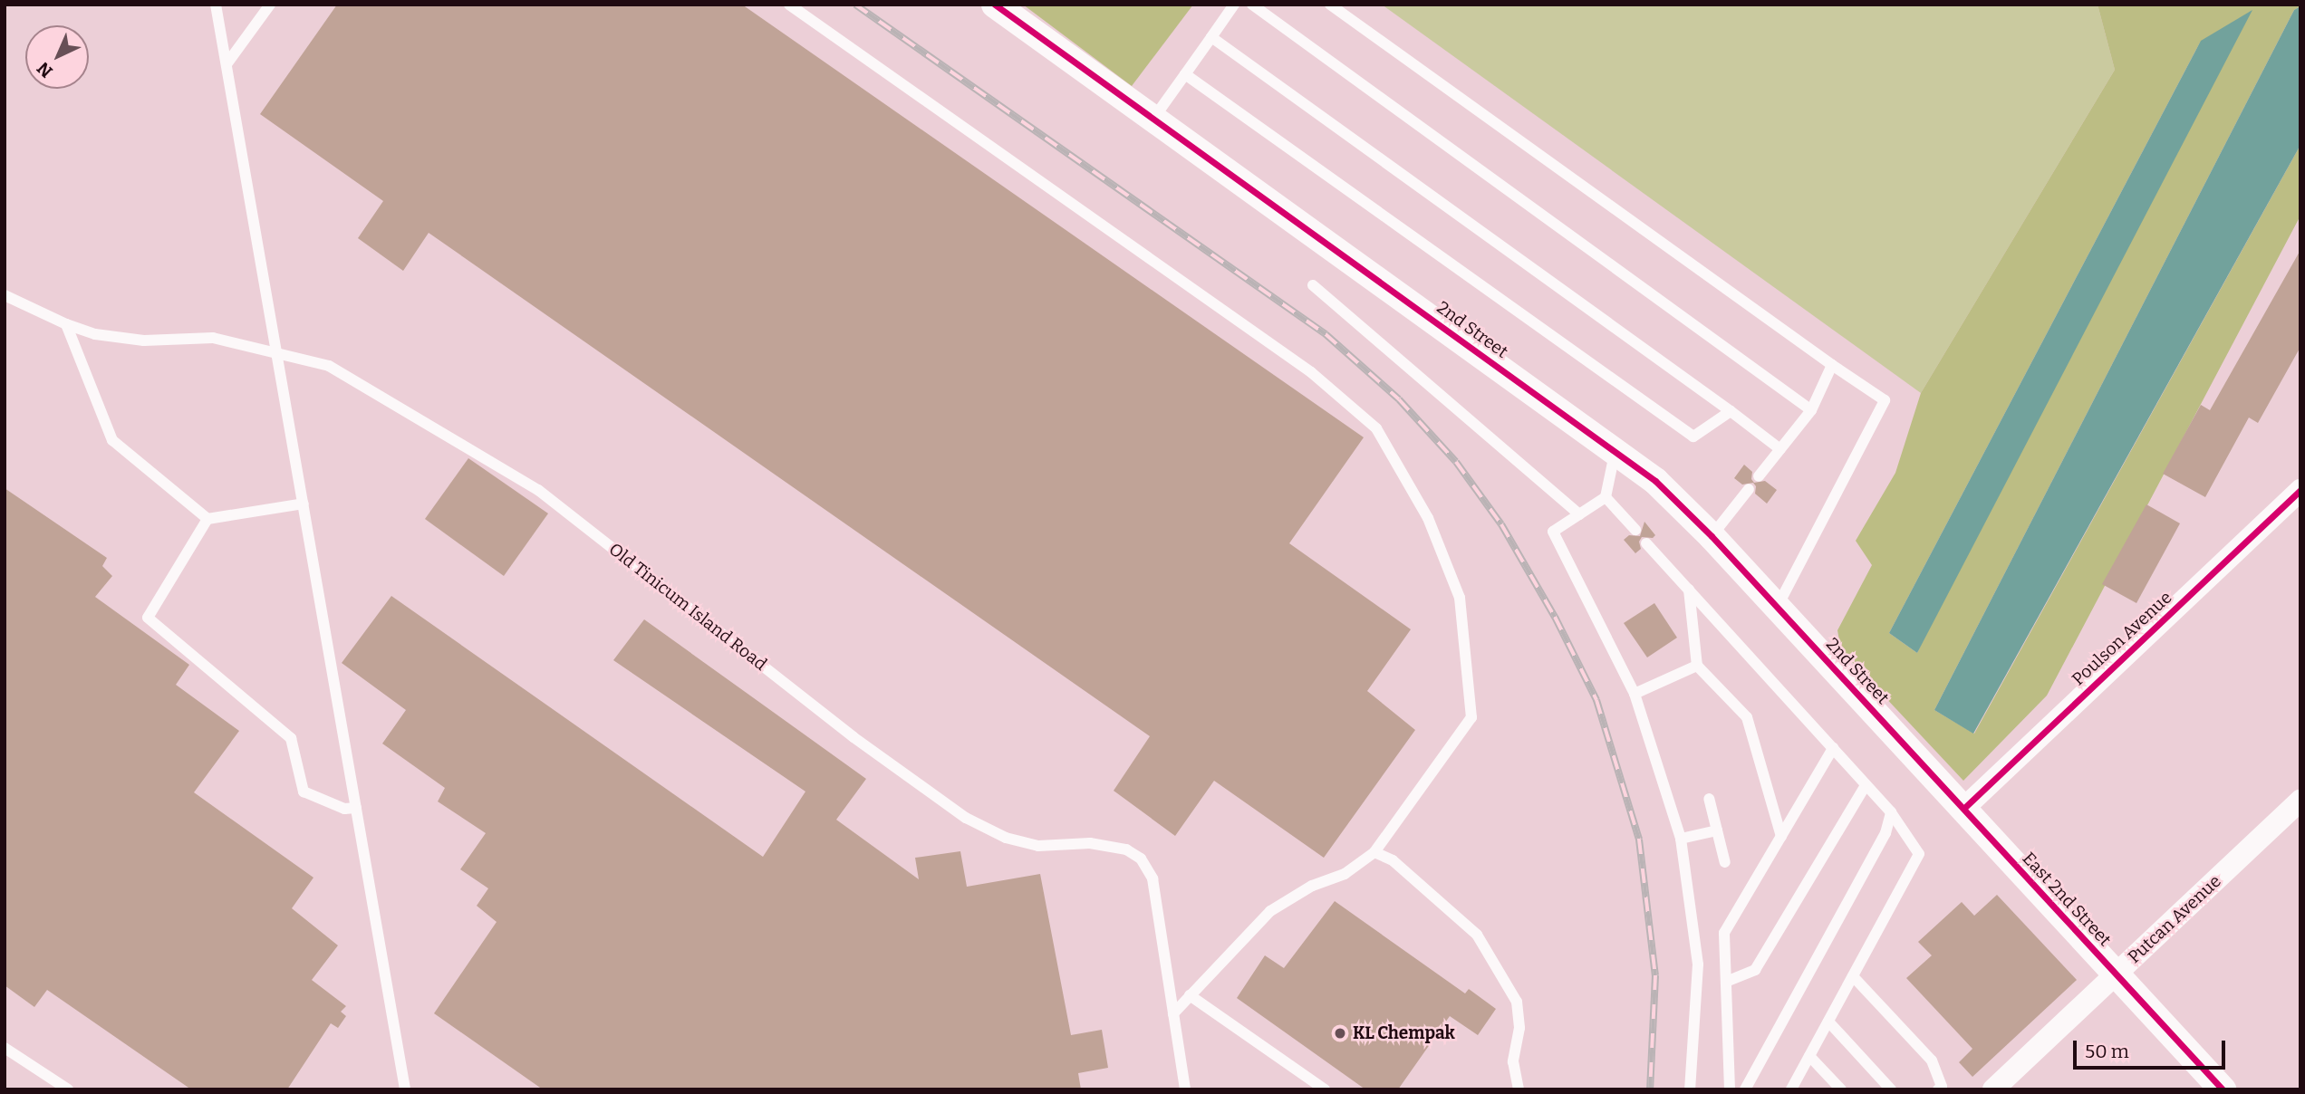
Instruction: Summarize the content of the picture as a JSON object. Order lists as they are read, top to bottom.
{
  "streets": {
    "street": [
      "2nd Street",
      "Poulson Avenue",
      "East 2nd Street",
      "Putcan Avenue"
    ],
    "lane": ["Old Tinicum Island Road"]
  },
  "crossings": [
    ["2nd Street", "East 2nd Street"],
    ["Poulson Avenue", "East 2nd Street"],
    ["East 2nd Street", "Putcan Avenue"]
  ],
  "places": ["KL Chempak"],
  "scale_bar": "50 m",
  "north": "bottom left"
}
